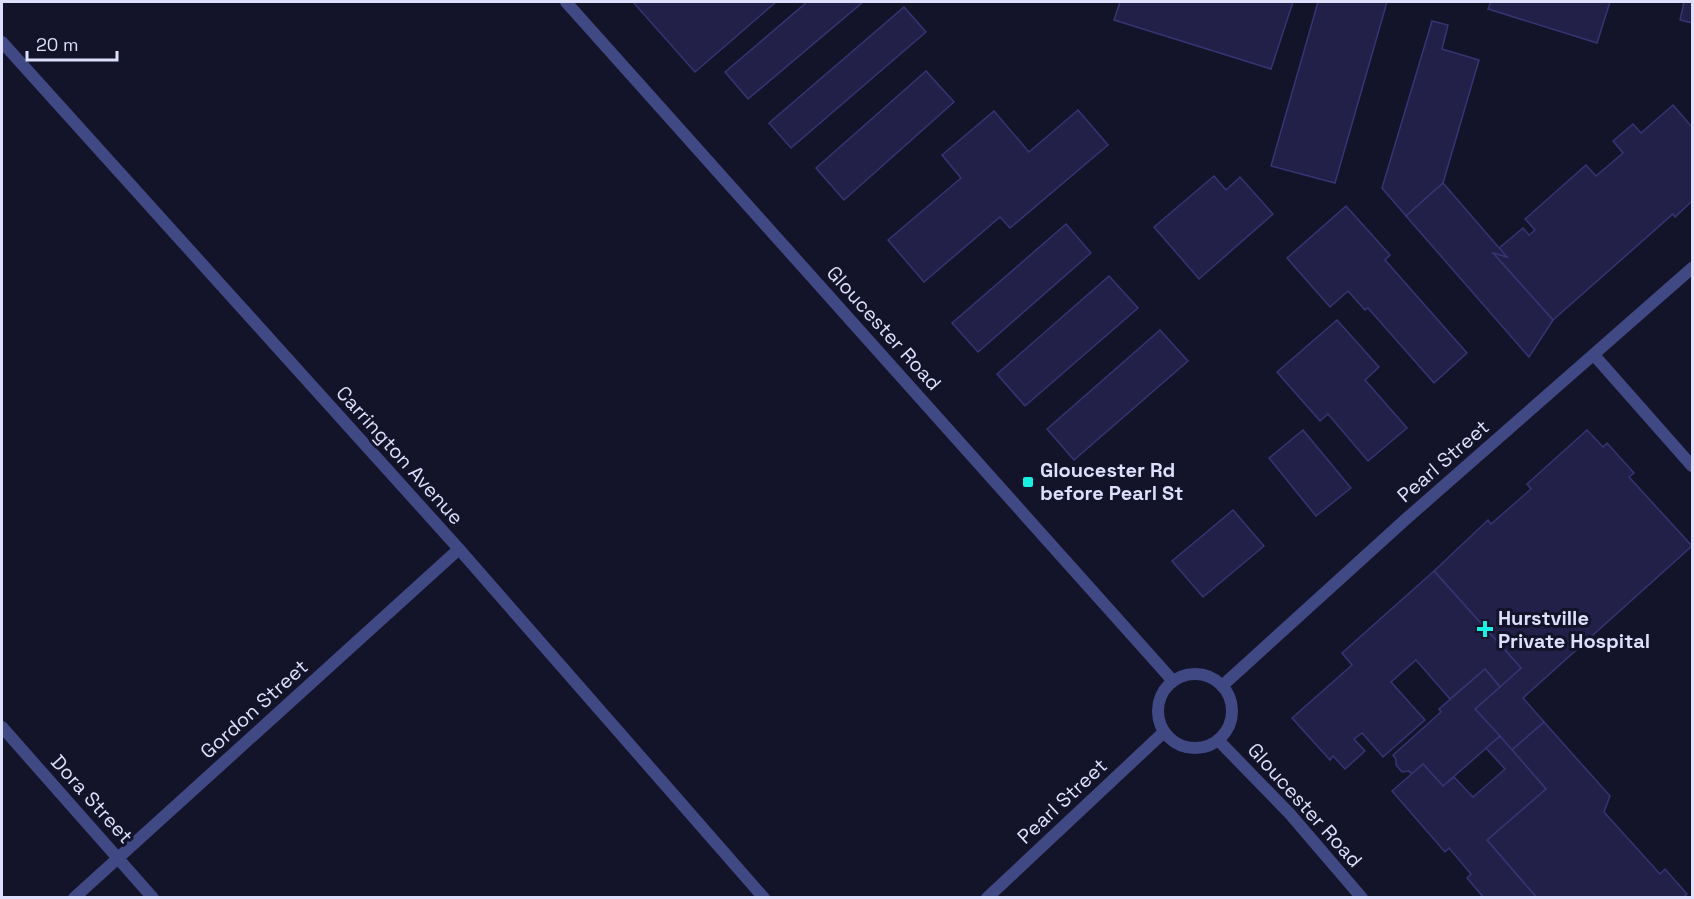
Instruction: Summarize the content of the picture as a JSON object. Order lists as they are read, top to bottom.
{
  "streets": {
    "street": [
      "Gloucester Road",
      "Carrington Avenue",
      "Pearl Street",
      "Gordon Street",
      "Dora Street"
    ]
  },
  "crossings": [
    ["Gloucester Road", "Pearl Street"],
    ["Carrington Avenue", "Gordon Street"],
    ["Gordon Street", "Dora Street"]
  ],
  "places": {
    "transit": ["Gloucester Rd before Pearl St"],
    "health": ["Hurstville Private Hospital"]
  },
  "scale_bar": "20 m"
}
